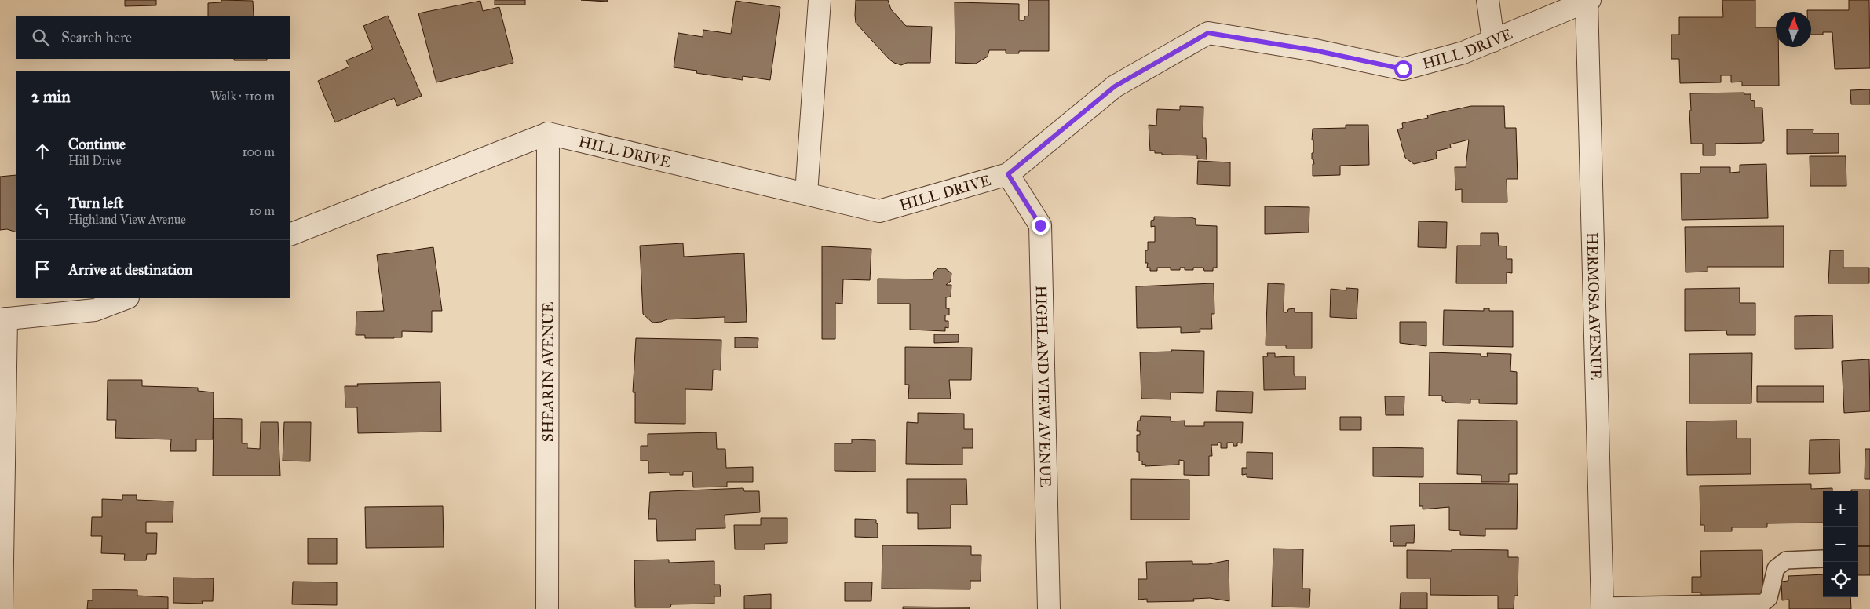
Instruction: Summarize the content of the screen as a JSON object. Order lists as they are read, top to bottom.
{
  "streets": {
    "street": [
      "HILL DRIVE",
      "HERMOSA AVENUE",
      "SHEARIN AVENUE",
      "HIGHLAND VIEW AVENUE"
    ]
  },
  "crossings": [
    ["HILL DRIVE", "HERMOSA AVENUE"],
    ["HILL DRIVE", "SHEARIN AVENUE"],
    ["HILL DRIVE", "HIGHLAND VIEW AVENUE"]
  ],
  "north": "top",
  "page": {
    "search": "Search here",
    "heading": ["2 min", "Walk · 110 m"],
    "list": [
      ["Continue", "Hill Drive", "100 m"],
      ["Turn left", "Highland View Avenue", "10 m"],
      "Arrive at destination"
    ],
    "map_buttons": ["+", "−"]
  }
}
